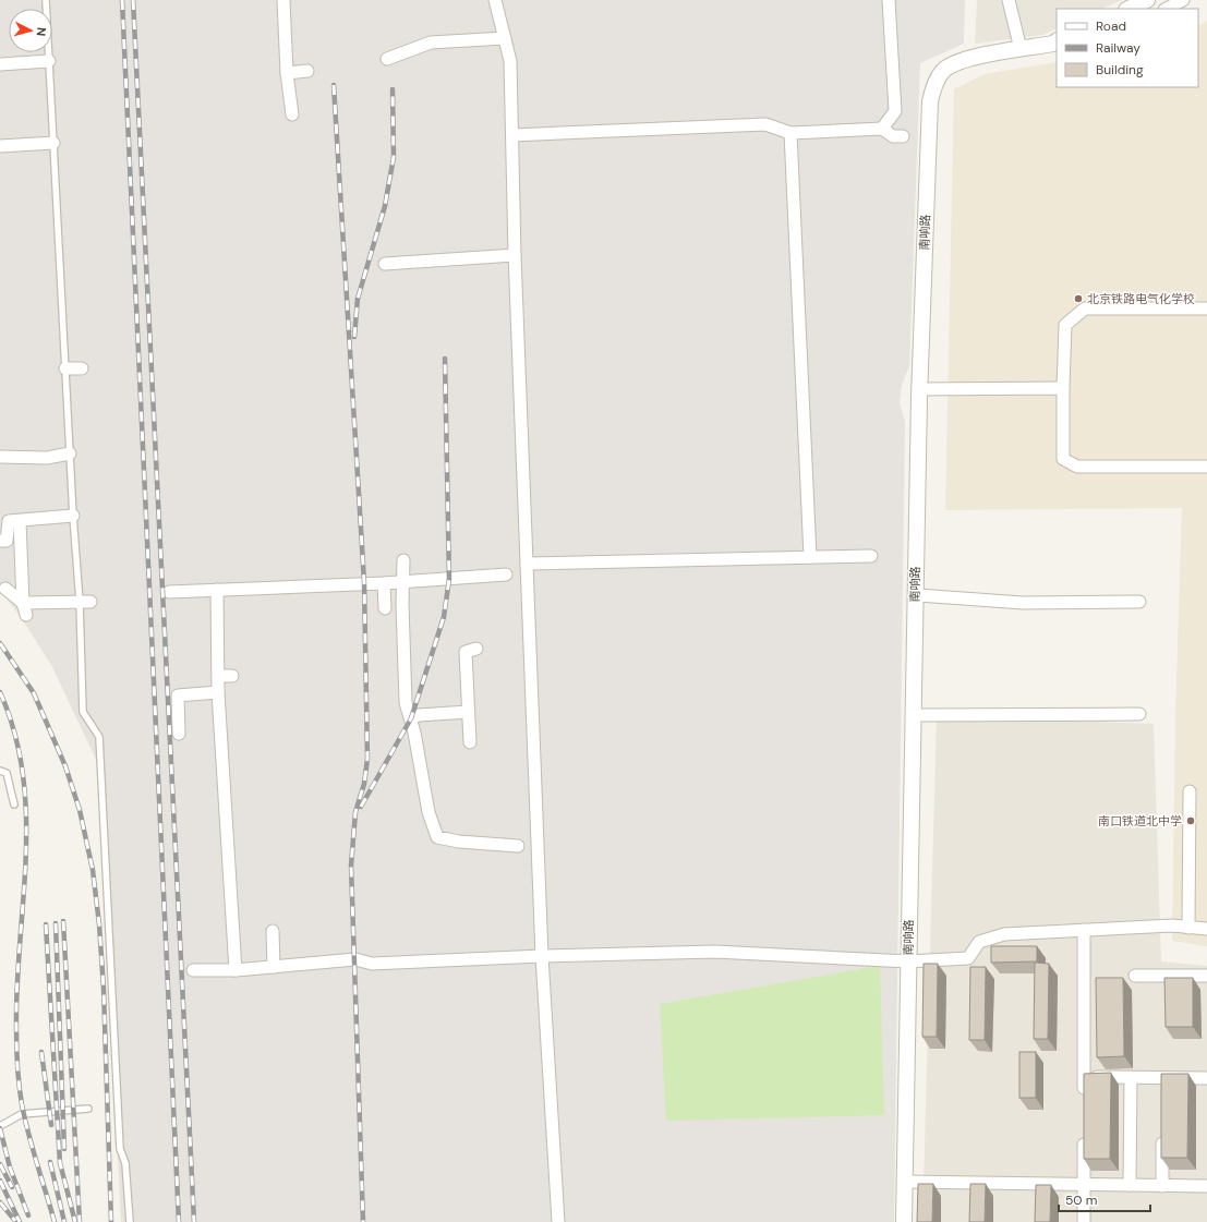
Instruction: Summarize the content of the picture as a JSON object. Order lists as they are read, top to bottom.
{
  "streets": {
    "street": ["南响路"]
  },
  "places": ["北京铁路电气化学校", "南口铁道北中学"],
  "legend": ["Road", "Railway", "Building"],
  "scale_bar": "50 m",
  "north": "right"
}
